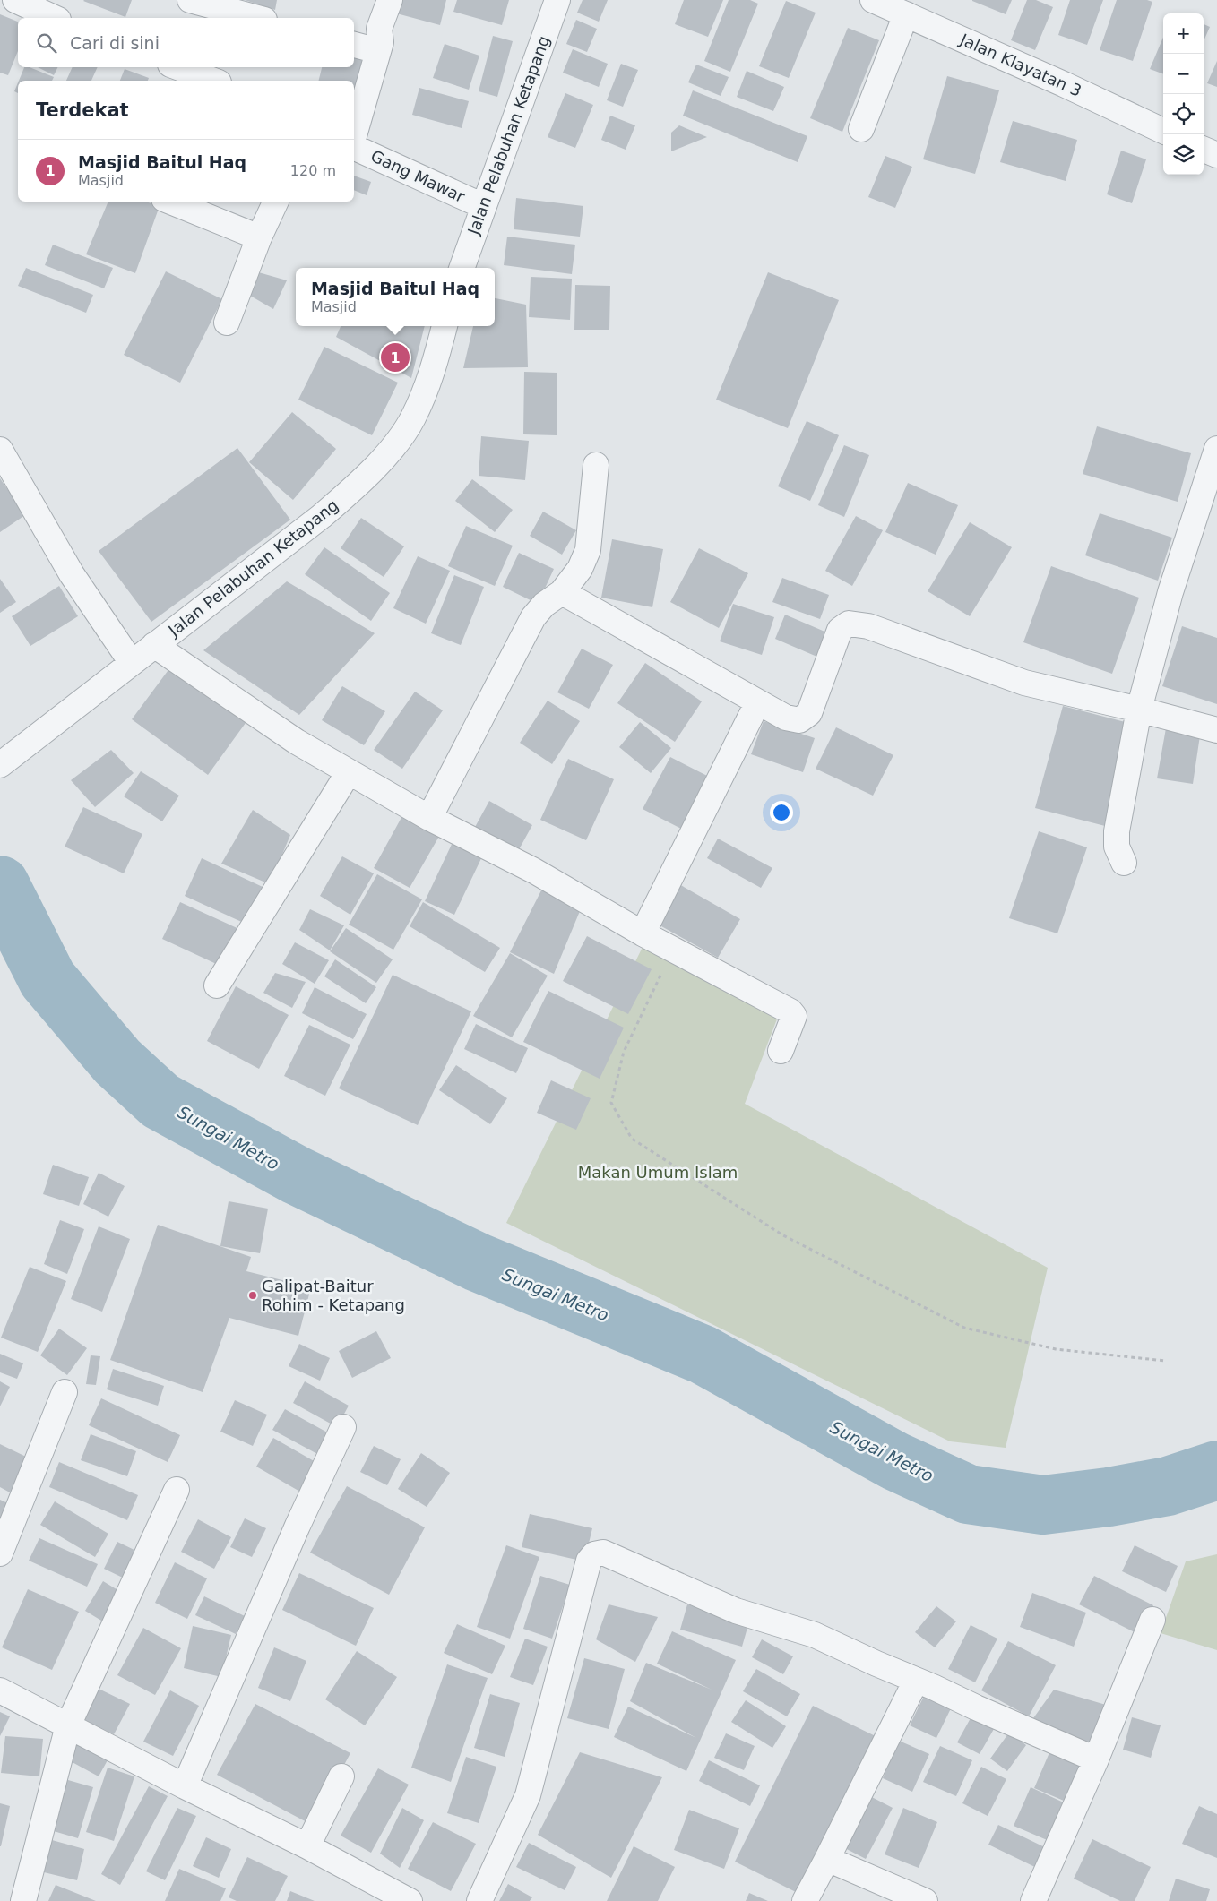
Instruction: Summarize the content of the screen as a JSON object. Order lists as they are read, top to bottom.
{
  "streets": {
    "street": ["Jalan Klayatan 3", "Jalan Pelabuhan Ketapang", "Gang Mawar"]
  },
  "crossings": [
    ["Jalan Pelabuhan Ketapang", "Gang Mawar"]
  ],
  "water": ["Sungai Metro"],
  "parks": ["Makan Umum Islam"],
  "places": ["Galipat-Baitur Rohim - Ketapang"],
  "page": {
    "map_buttons": ["+", "−"],
    "search": "Cari di sini",
    "heading": "Terdekat",
    "list": [
      {
        "mark": "1",
        "name": "Masjid Baitul Haq",
        "note": "Masjid",
        "value": "120 m"
      }
    ],
    "popup": ["Masjid Baitul Haq", "Masjid"],
    "pins": "1"
  }
}
